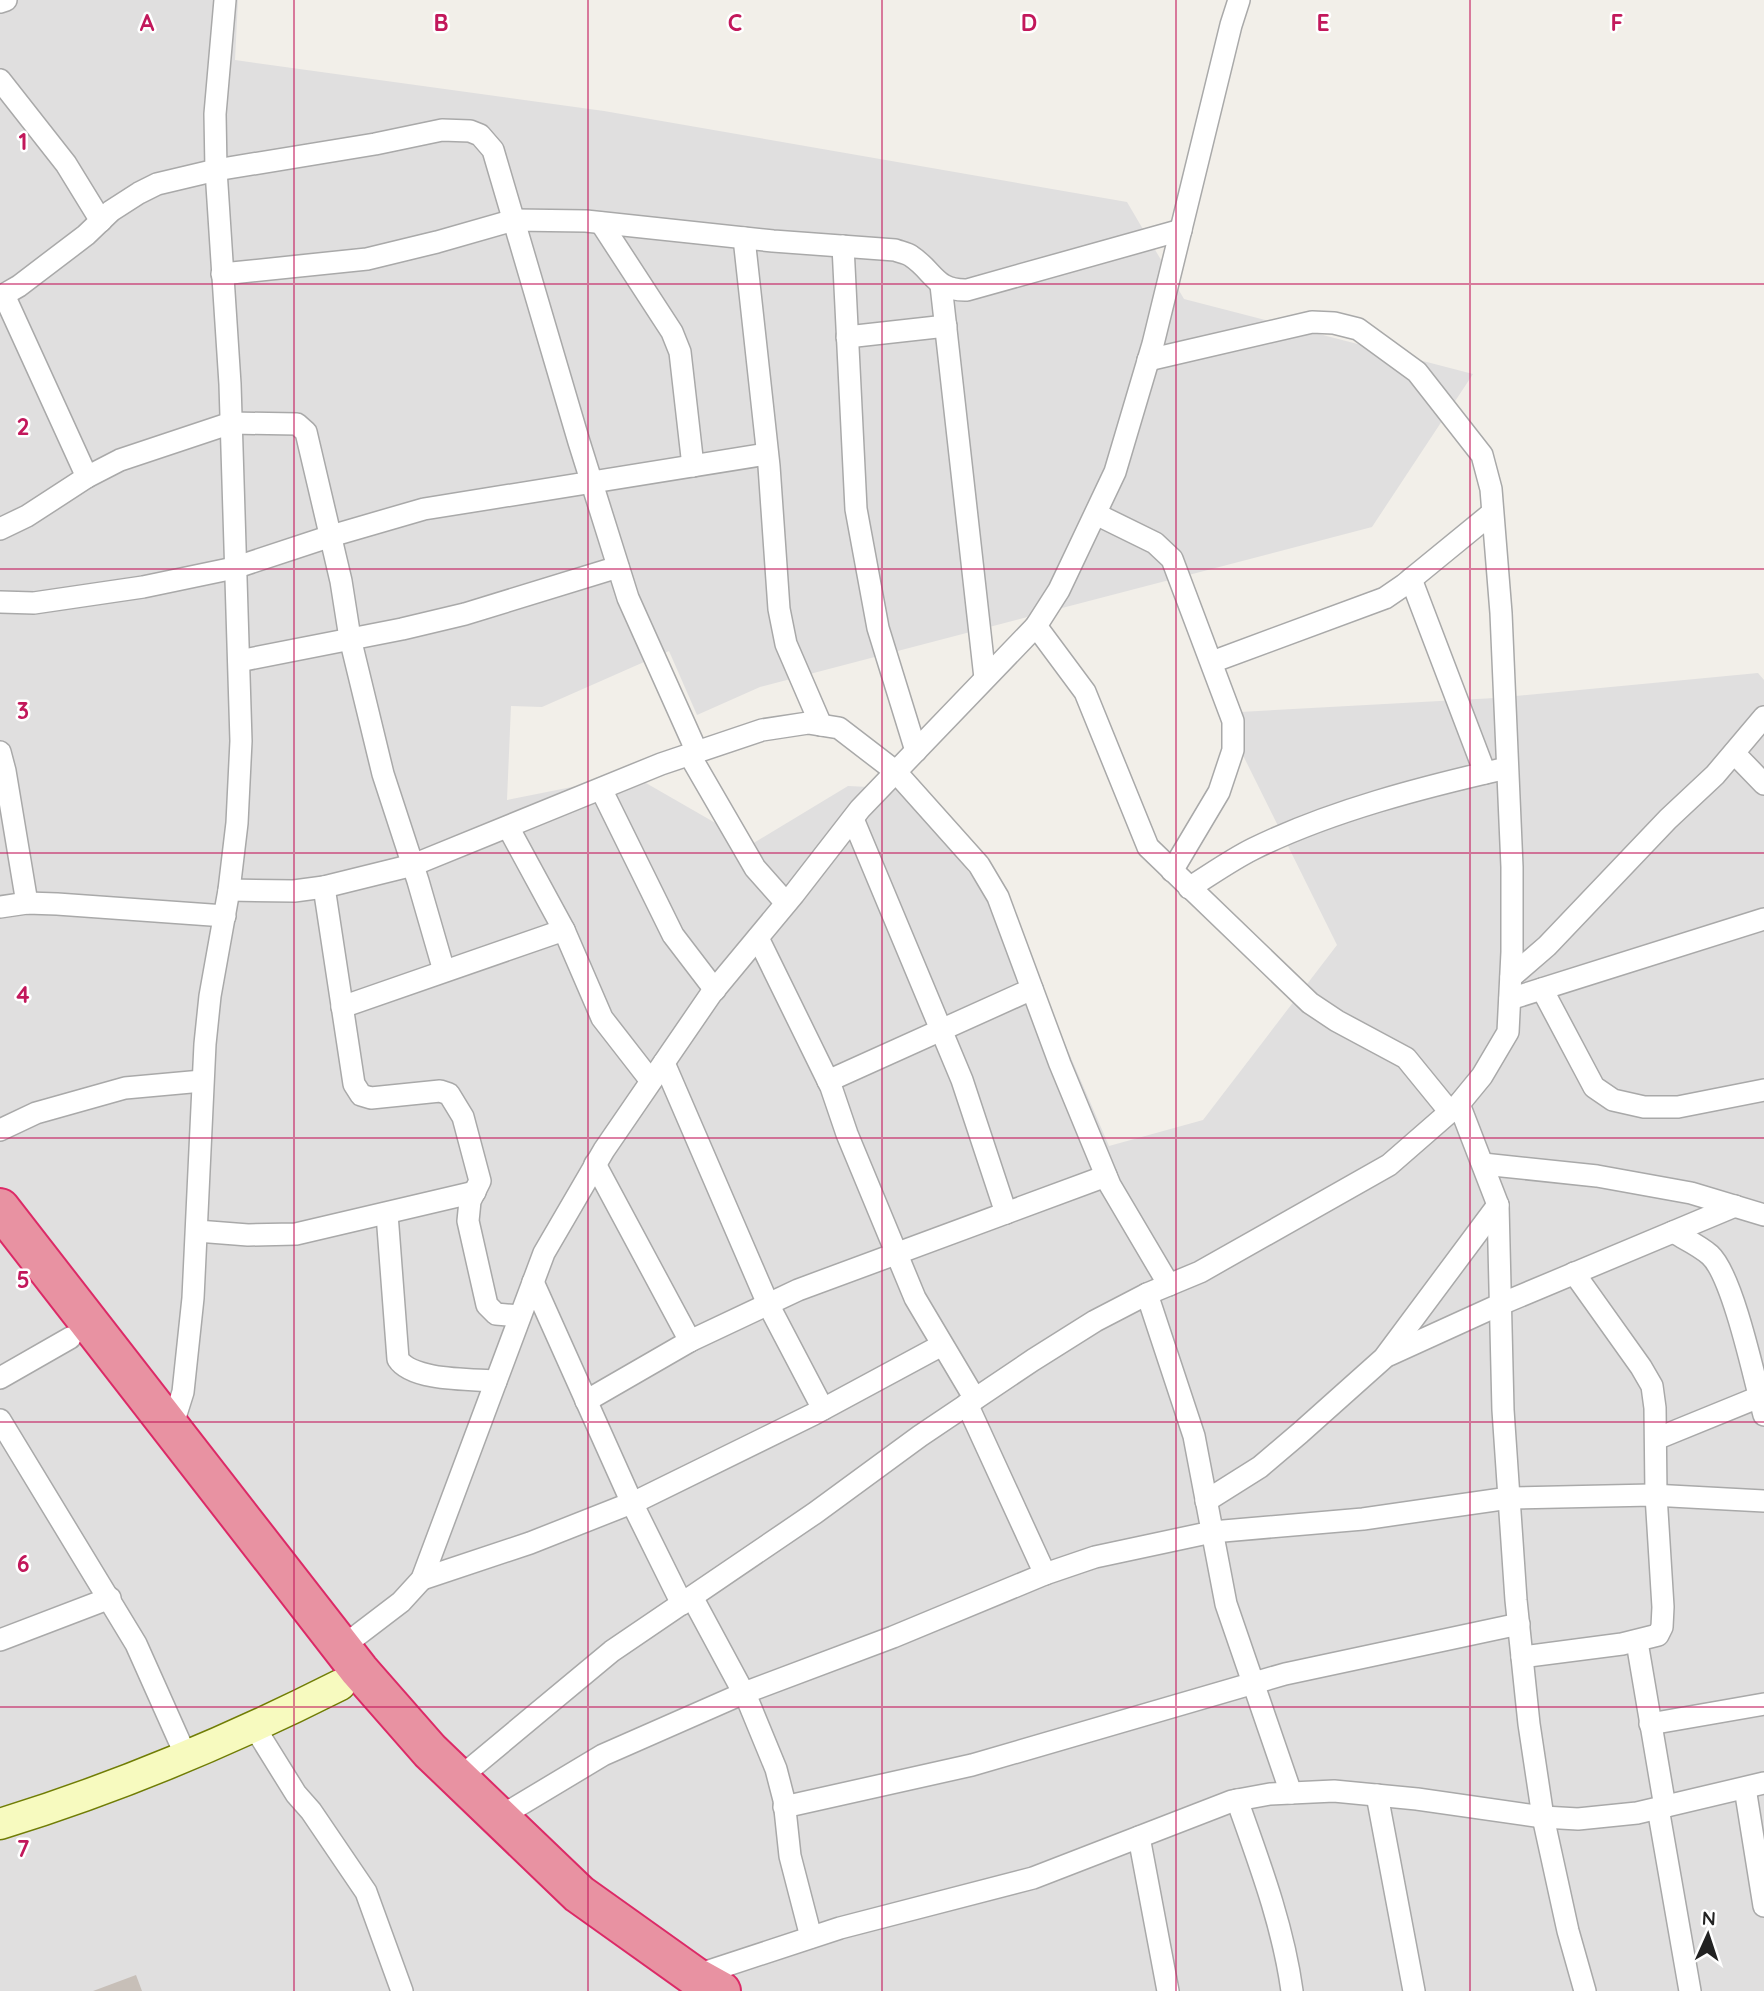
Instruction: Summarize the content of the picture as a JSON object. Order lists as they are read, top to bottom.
{
  "north": "top",
  "grid": {
    "columns": [
      "A",
      "B",
      "C",
      "D",
      "E",
      "F"
    ],
    "rows": [
      "1",
      "2",
      "3",
      "4",
      "5",
      "6",
      "7"
    ]
  }
}
